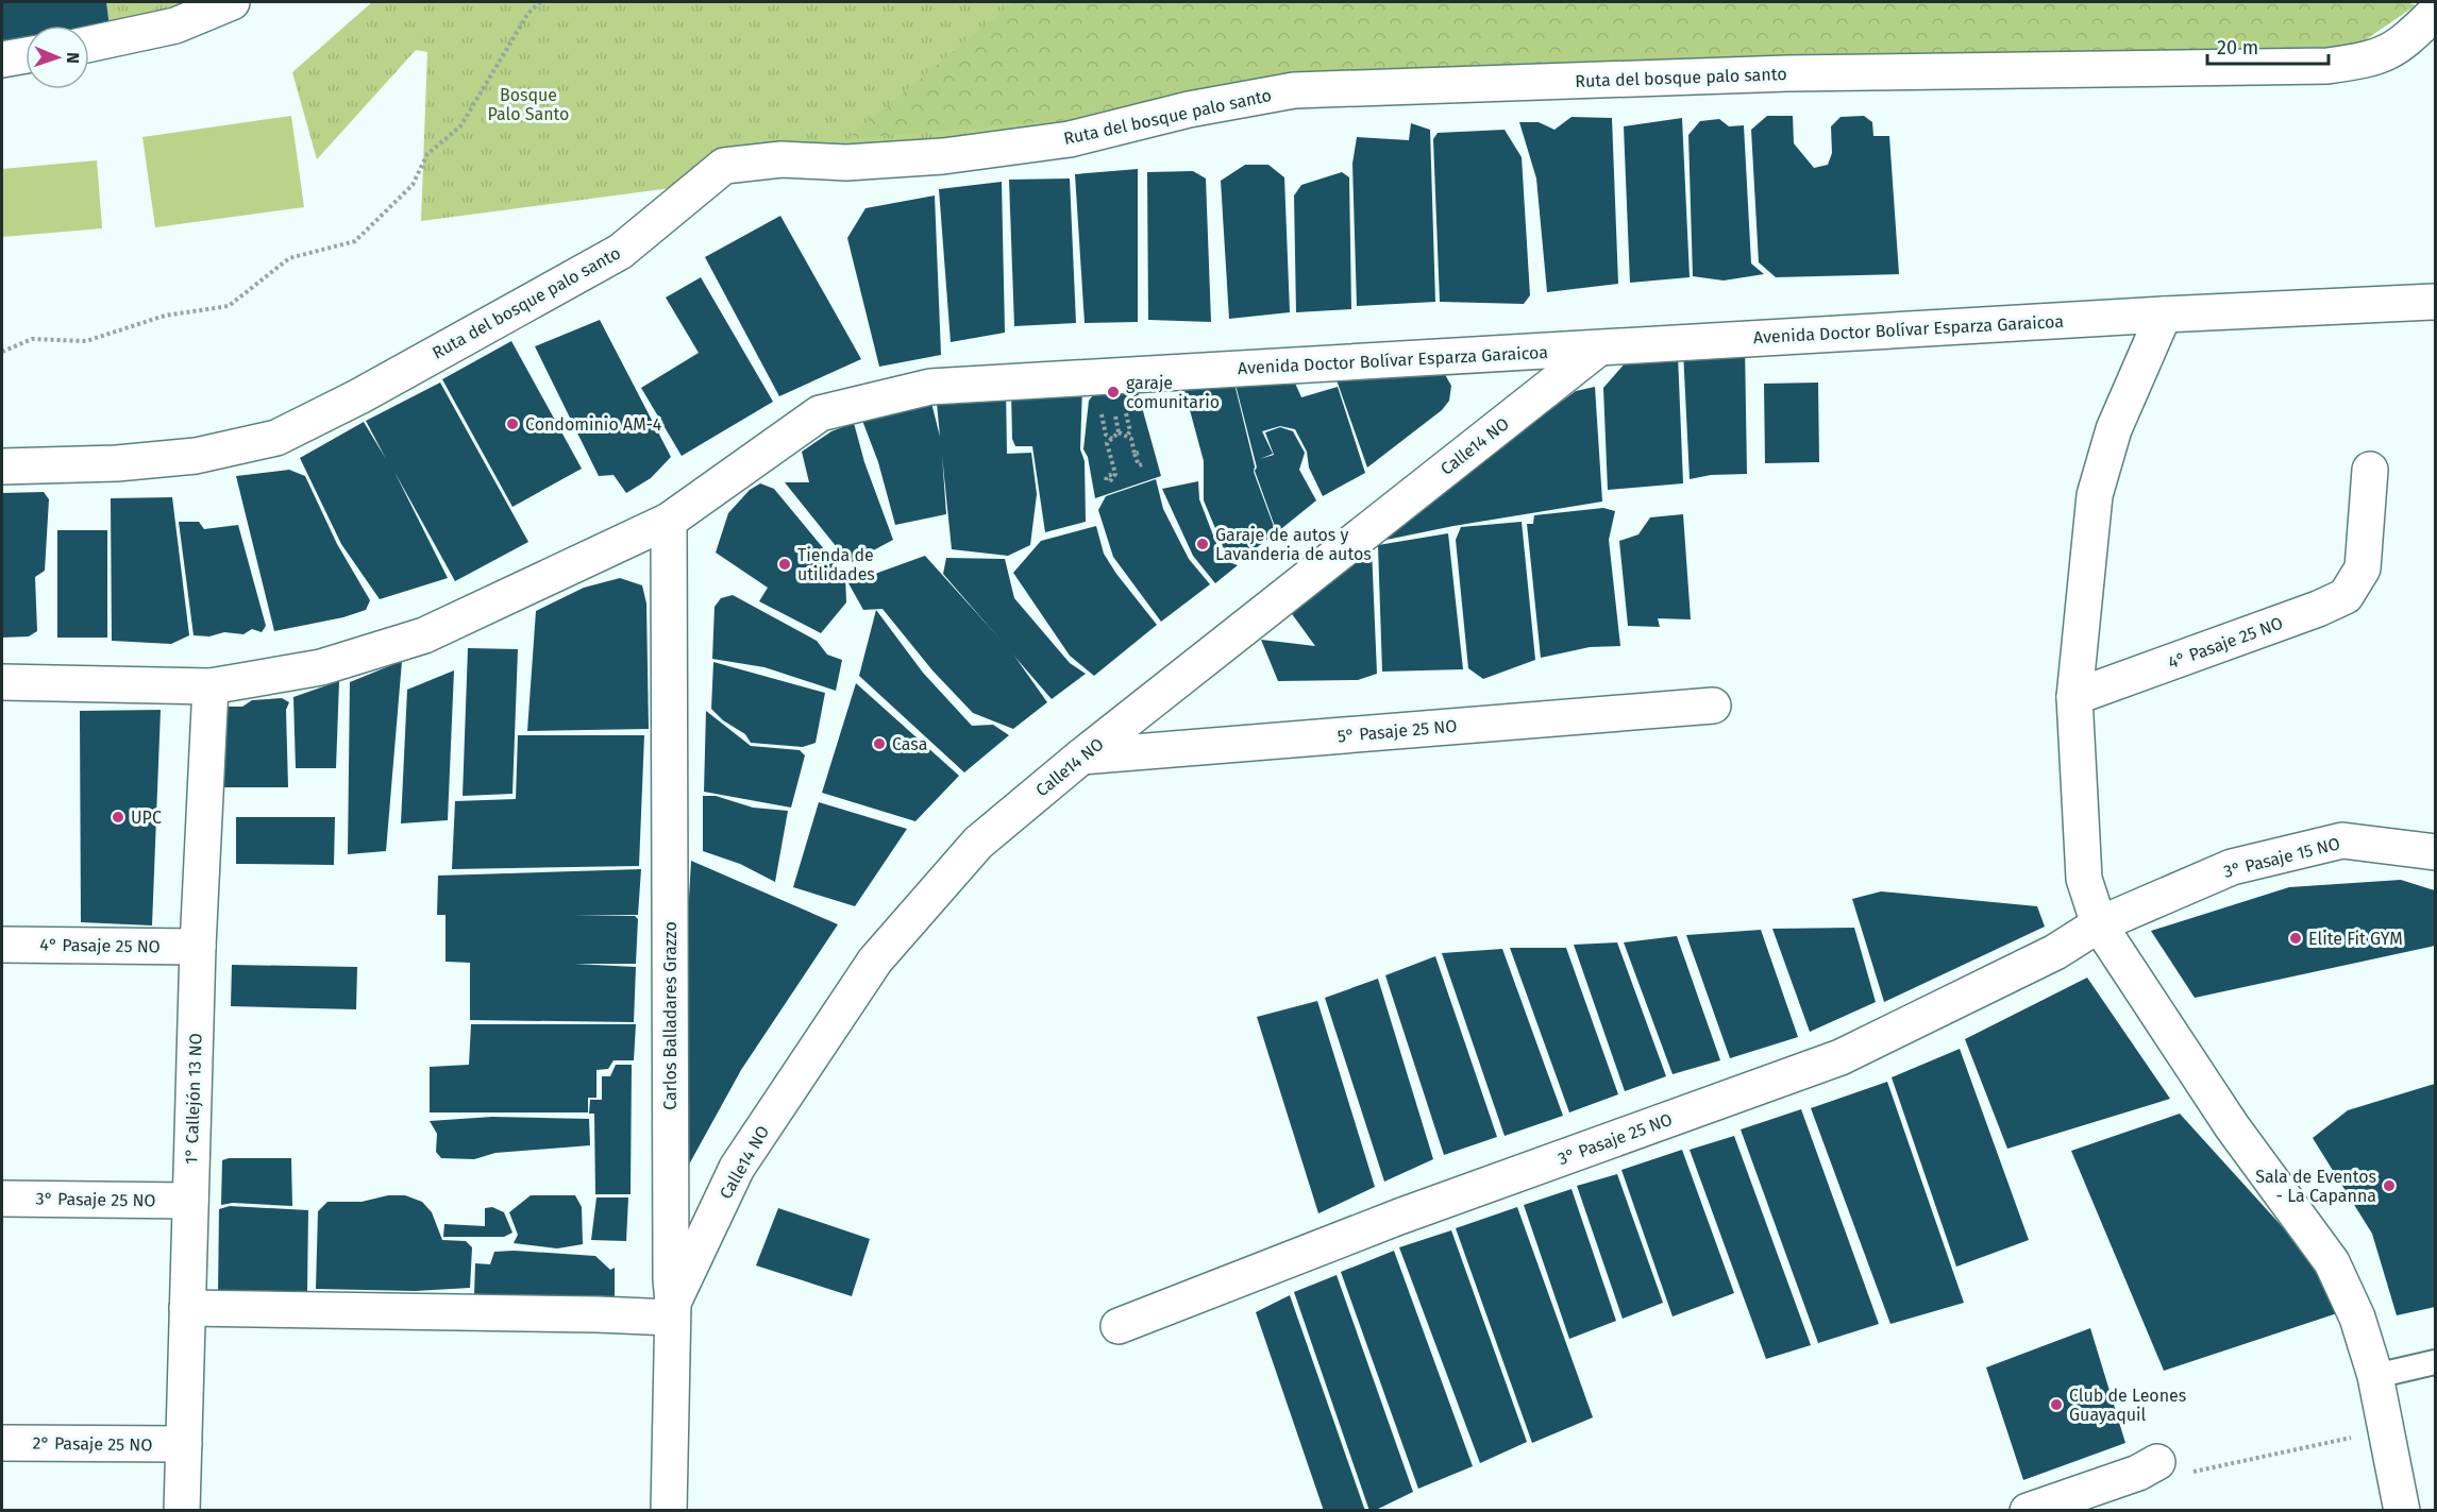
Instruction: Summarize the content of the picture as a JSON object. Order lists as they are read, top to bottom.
{
  "streets": {
    "street": [
      "Ruta del bosque palo santo",
      "Avenida Doctor Bolívar Esparza Garaicoa",
      "Calle14 NO",
      "4° Pasaje 25 NO",
      "5° Pasaje 25 NO",
      "3° Pasaje 15 NO",
      "Carlos Balladares Grazzo",
      "1° Callejón 13 NO",
      "3° Pasaje 25 NO",
      "2° Pasaje 25 NO"
    ]
  },
  "crossings": [
    ["Avenida Doctor Bolívar Esparza Garaicoa", "Calle14 NO"],
    ["Avenida Doctor Bolívar Esparza Garaicoa", "Carlos Balladares Grazzo"],
    ["Avenida Doctor Bolívar Esparza Garaicoa", "1° Callejón 13 NO"],
    ["Calle14 NO", "5° Pasaje 25 NO"],
    ["Calle14 NO", "Carlos Balladares Grazzo"],
    ["4° Pasaje 25 NO", "1° Callejón 13 NO"],
    ["3° Pasaje 15 NO", "3° Pasaje 25 NO"],
    ["1° Callejón 13 NO", "3° Pasaje 25 NO"],
    ["1° Callejón 13 NO", "2° Pasaje 25 NO"]
  ],
  "parks": ["Bosque Palo Santo"],
  "places": [
    "garaje comunitario",
    "Condominio AM-4",
    "Garaje de autos y Lavanderia de autos",
    "Tienda de utilidades",
    "Casa",
    "UPC",
    "Elite Fit GYM",
    "Sala de Eventos - La Capanna",
    "Club de Leones Guayaquil"
  ],
  "scale_bar": "20 m",
  "north": "right"
}
